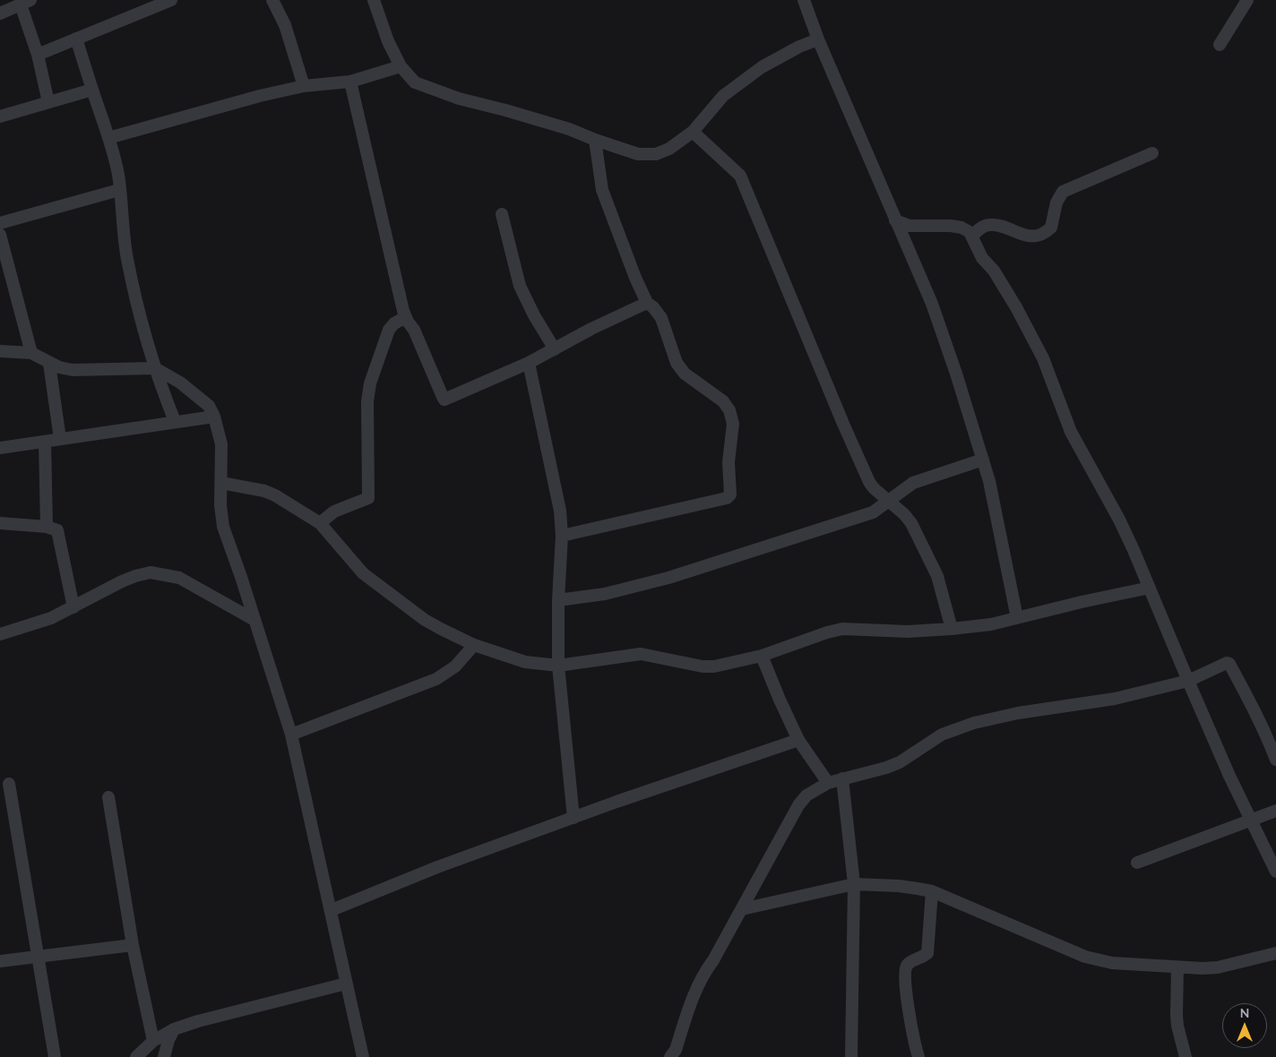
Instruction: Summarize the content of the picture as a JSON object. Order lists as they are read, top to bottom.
{
  "north": "top"
}
